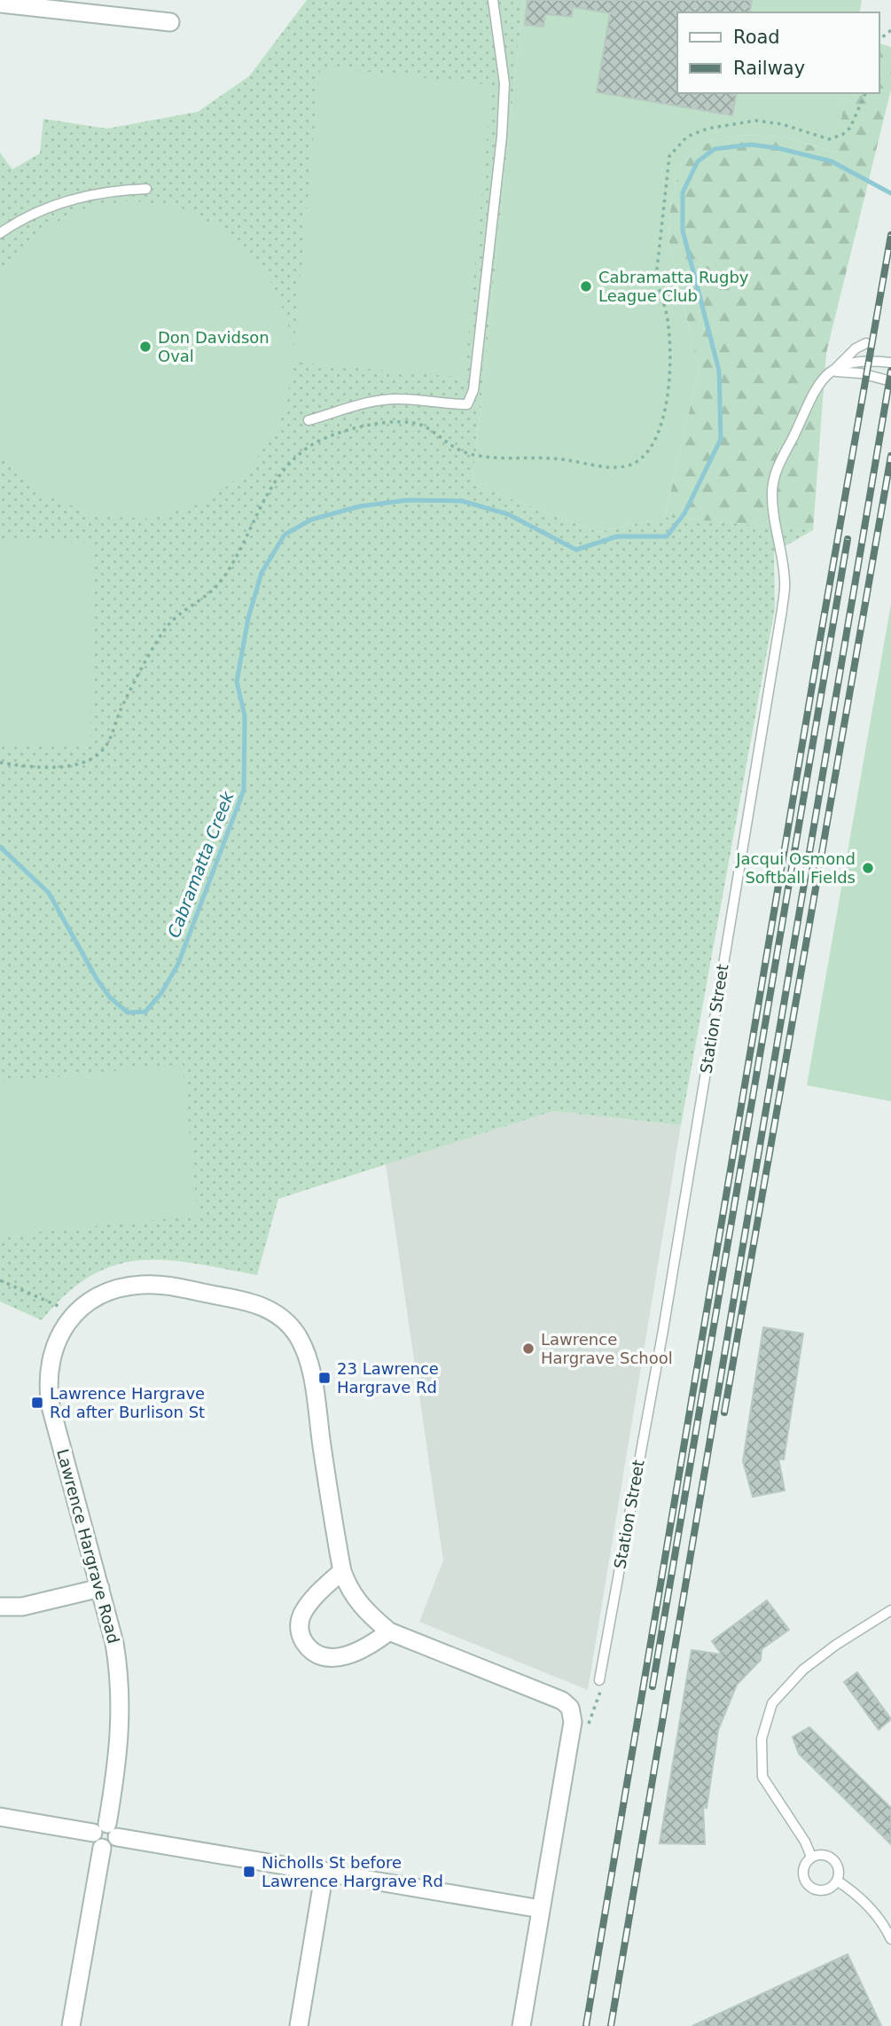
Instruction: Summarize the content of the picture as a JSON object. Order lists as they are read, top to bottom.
{
  "streets": {
    "street": ["Lawrence Hargrave Road"],
    "lane": ["Station Street"]
  },
  "water": ["Cabramatta Creek"],
  "places": {
    "other": [
      "Cabramatta Rugby League Club",
      "Don Davidson Oval",
      "Jacqui Osmond Softball Fields",
      "Lawrence Hargrave School"
    ],
    "transit": ["23 Lawrence Hargrave Rd", "Lawrence Hargrave Rd after Burlison St", "Nicholls St before Lawrence Hargrave Rd"]
  },
  "legend": ["Road", "Railway"]
}
